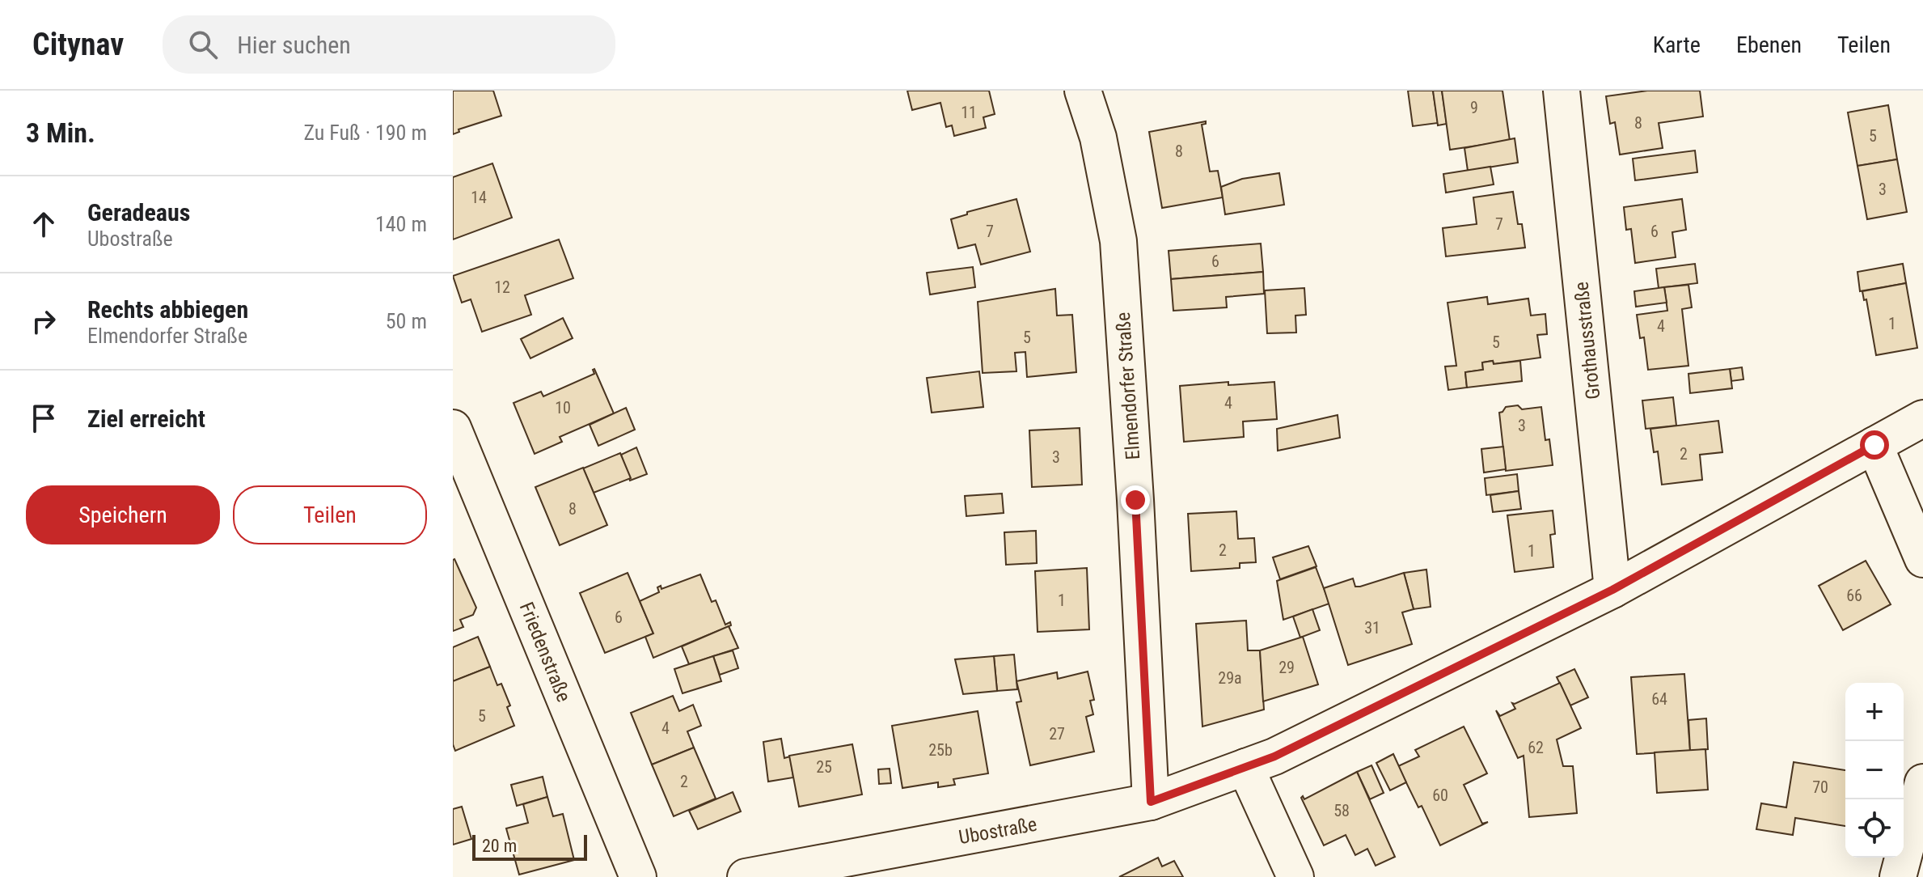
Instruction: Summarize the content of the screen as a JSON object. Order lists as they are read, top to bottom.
{
  "streets": {
    "street": [
      "Grothausstraße",
      "Elmendorfer Straße",
      "Friedenstraße",
      "Ubostraße"
    ]
  },
  "crossings": [
    ["Grothausstraße", "Ubostraße"],
    ["Elmendorfer Straße", "Ubostraße"]
  ],
  "house_numbers": [
    "9",
    "11",
    "8",
    "5",
    "8",
    "3",
    "14",
    "7",
    "7",
    "6",
    "6",
    "12",
    "1",
    "4",
    "5",
    "5",
    "4",
    "10",
    "3",
    "2",
    "3",
    "8",
    "2",
    "1",
    "66",
    "1",
    "6",
    "31",
    "29",
    "29a",
    "64",
    "5",
    "4",
    "27",
    "62",
    "25b",
    "25",
    "2",
    "70",
    "60",
    "58"
  ],
  "scale_bar": "20 m",
  "page": {
    "header": "Citynav",
    "search": "Hier suchen",
    "nav": ["Karte", "Ebenen", "Teilen"],
    "heading": ["3 Min.", "Zu Fuß · 190 m"],
    "list": [
      ["Geradeaus", "Ubostraße", "140 m"],
      ["Rechts abbiegen", "Elmendorfer Straße", "50 m"],
      "Ziel erreicht"
    ],
    "buttons": ["Speichern", "Teilen"],
    "map_buttons": ["+", "−"],
    "scale": "20 m"
  }
}
